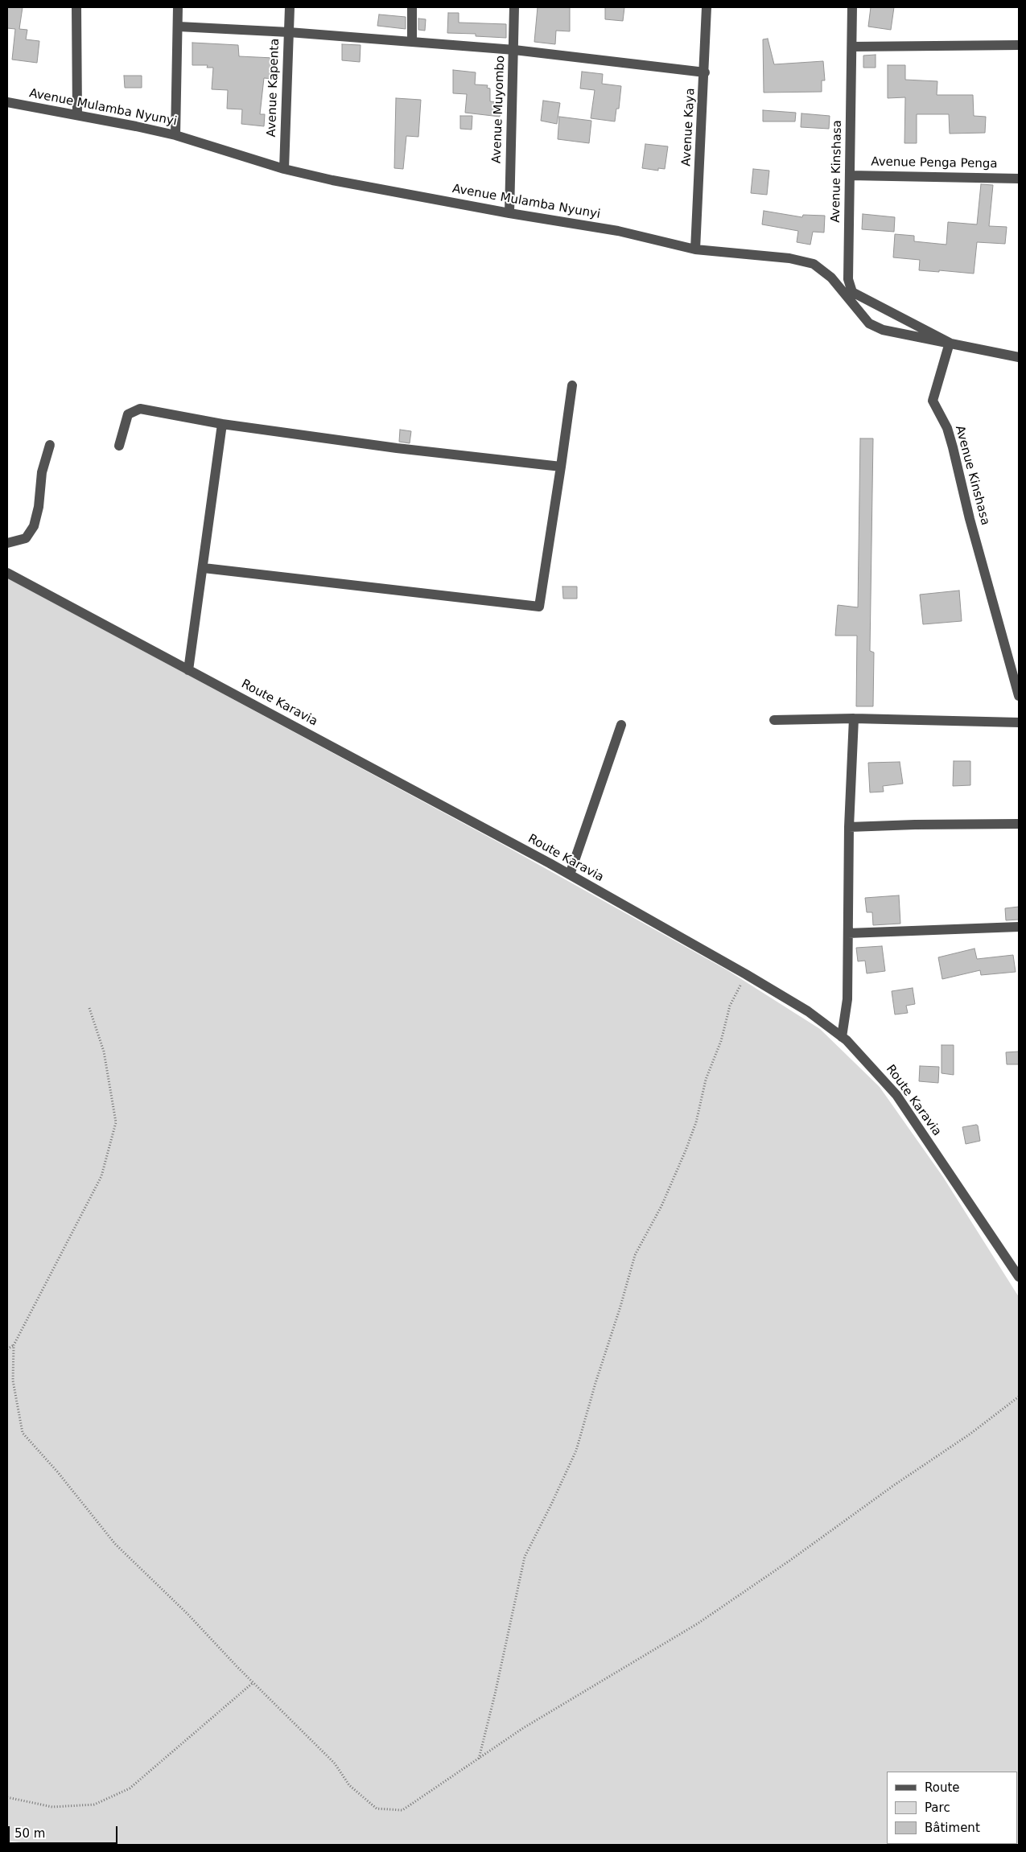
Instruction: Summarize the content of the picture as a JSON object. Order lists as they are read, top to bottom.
{
  "streets": {
    "street": [
      "Avenue Kapenta",
      "Avenue Mulamba Nyunyi",
      "Avenue Muyombo",
      "Avenue Kaya",
      "Avenue Penga Penga",
      "Avenue Kinshasa",
      "Route Karavia"
    ]
  },
  "crossings": [
    ["Avenue Kapenta", "Avenue Mulamba Nyunyi"],
    ["Avenue Mulamba Nyunyi", "Avenue Muyombo"],
    ["Avenue Mulamba Nyunyi", "Avenue Kaya"],
    ["Avenue Mulamba Nyunyi", "Avenue Kinshasa"],
    ["Avenue Penga Penga", "Avenue Kinshasa"]
  ],
  "legend": ["Route", "Parc", "Bâtiment"],
  "scale_bar": "50 m"
}
